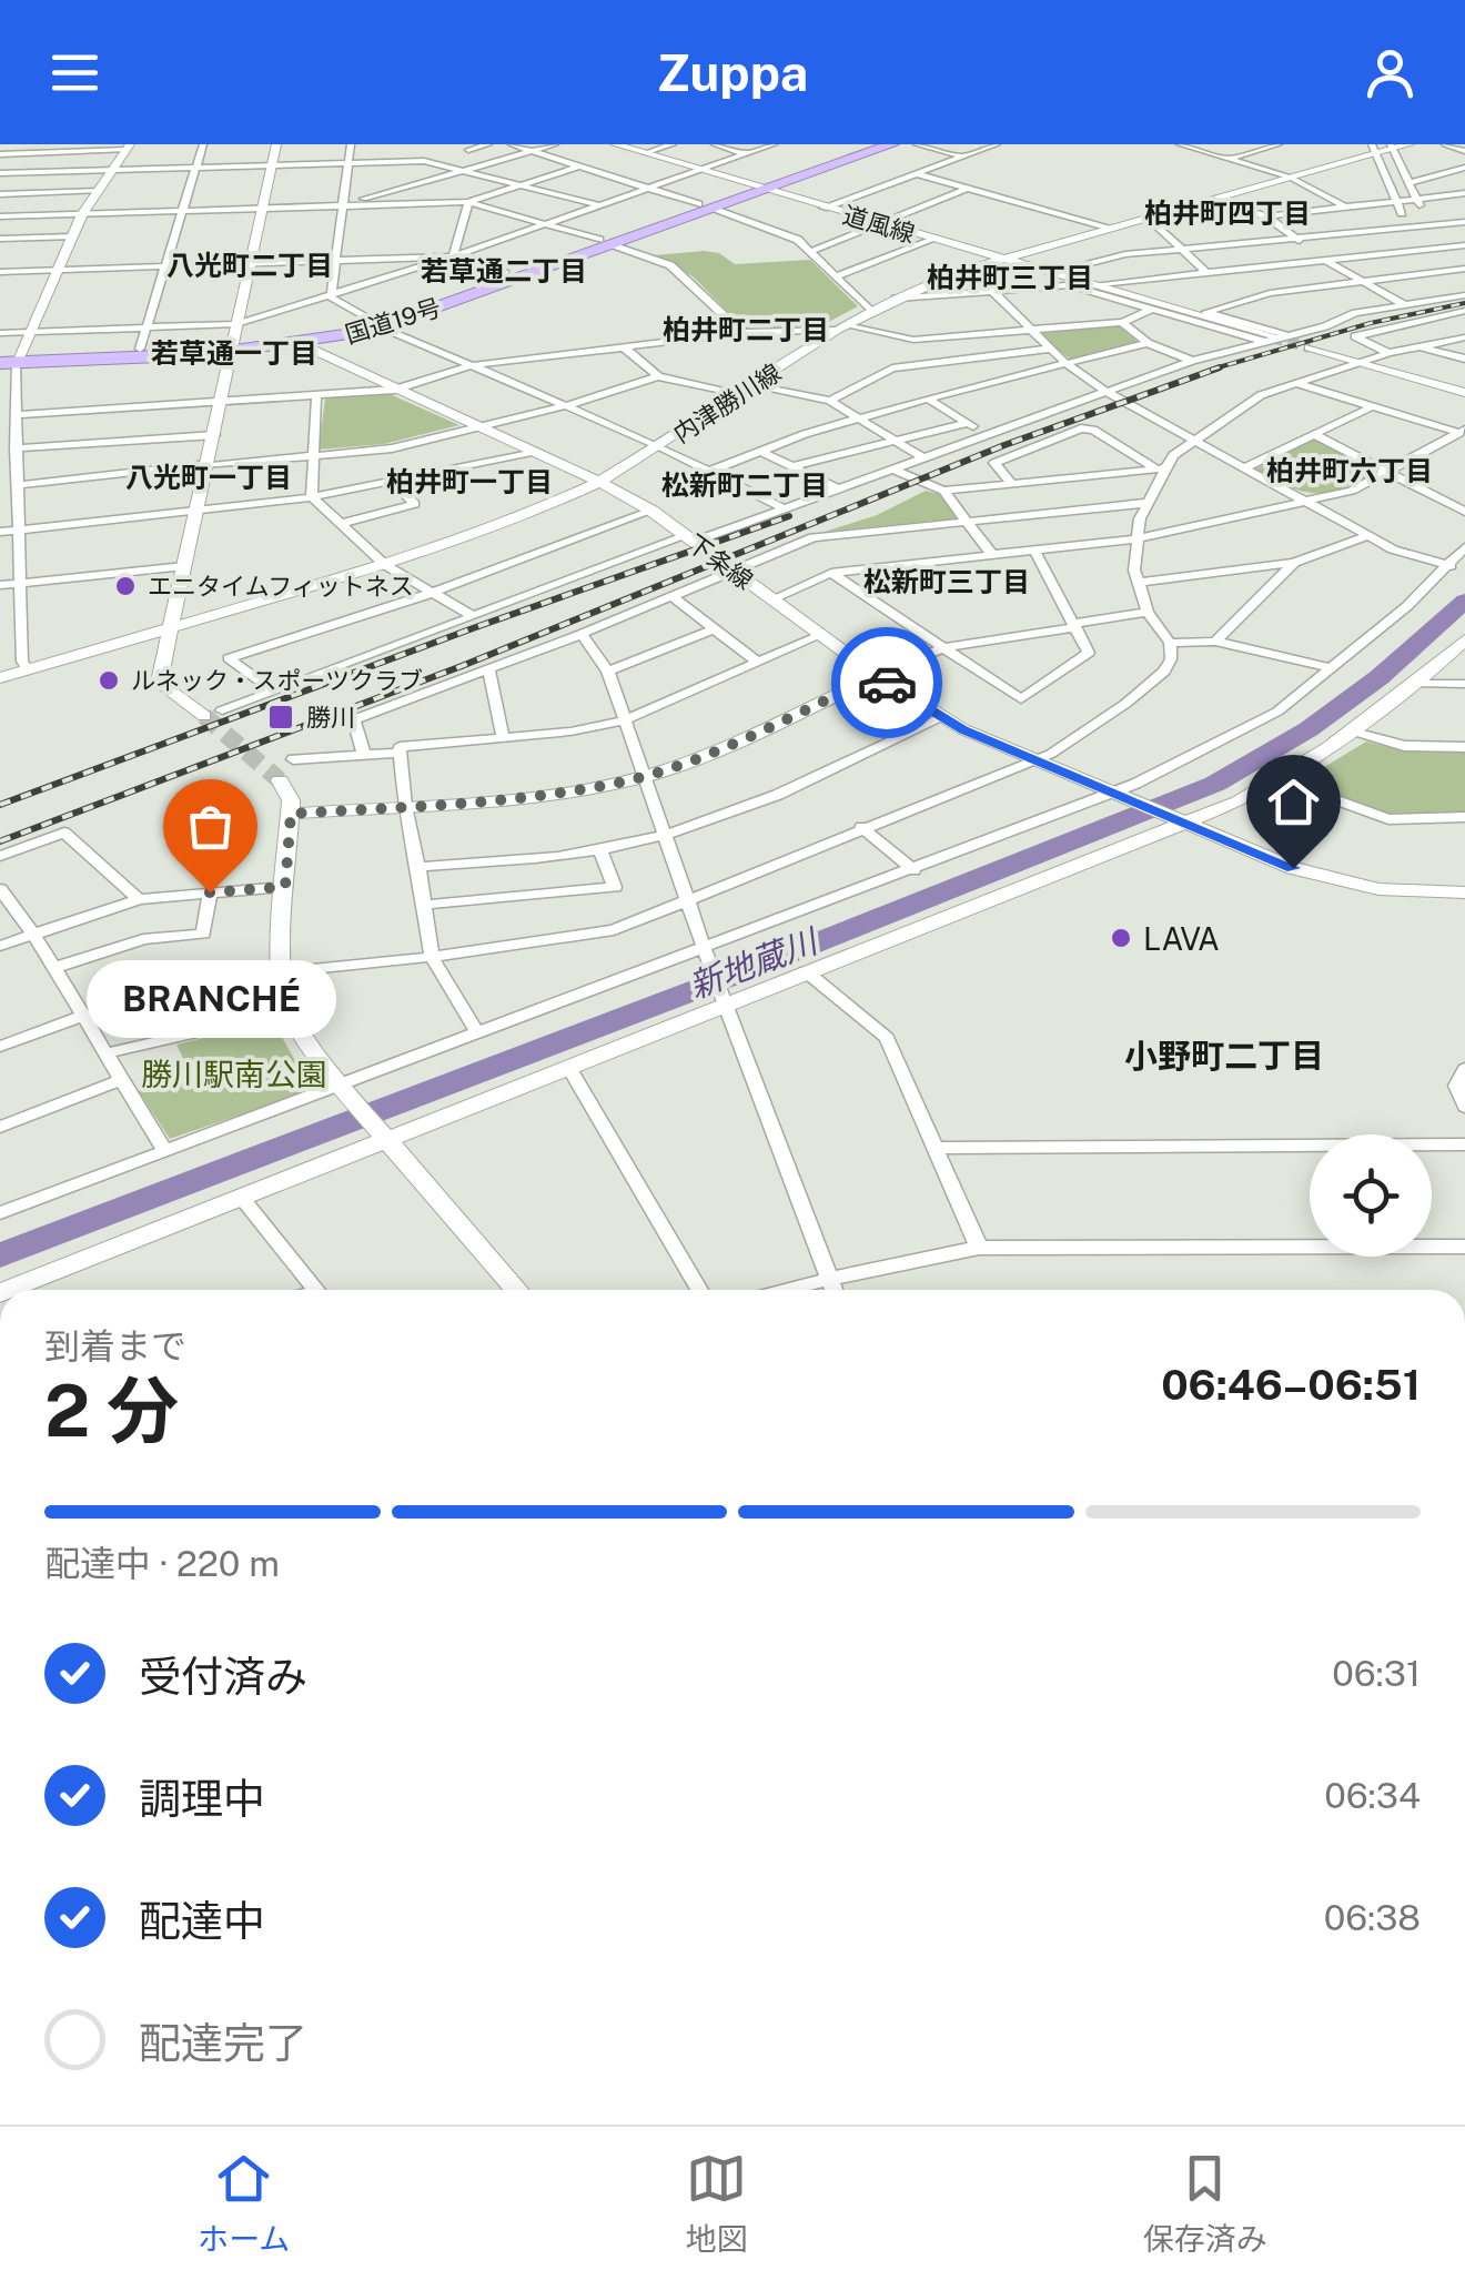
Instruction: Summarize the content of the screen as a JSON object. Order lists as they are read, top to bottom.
{
  "streets": {
    "highway": ["国道19号"],
    "street": ["道風線", "内津勝川線", "下条線"]
  },
  "crossings": [
    ["道風線", "国道19号"],
    ["道風線", "内津勝川線"],
    ["国道19号", "下条線"],
    ["内津勝川線", "下条線"]
  ],
  "districts": [
    "柏井町四丁目",
    "八光町二丁目",
    "若草通二丁目",
    "柏井町三丁目",
    "柏井町二丁目",
    "若草通一丁目",
    "柏井町六丁目",
    "八光町一丁目",
    "柏井町一丁目",
    "松新町二丁目",
    "松新町三丁目",
    "小野町二丁目"
  ],
  "water": ["新地蔵川"],
  "parks": ["勝川駅南公園"],
  "places": {
    "other": [
      "エニタイムフィットネス",
      "ルネック・スポーツクラブ",
      "BRANCHÉ",
      "LAVA"
    ],
    "transit": ["勝川"]
  },
  "page": {
    "header": "Zuppa",
    "bubble": "BRANCHÉ",
    "heading": ["2 分", "到着まで", "06:46–06:51"],
    "bar": "配達中 · 220 m",
    "list": [
      ["受付済み", "06:31"],
      ["調理中", "06:34"],
      ["配達中", "06:38"],
      "配達完了"
    ],
    "tabs": ["ホーム", "地図", "保存済み"]
  }
}
